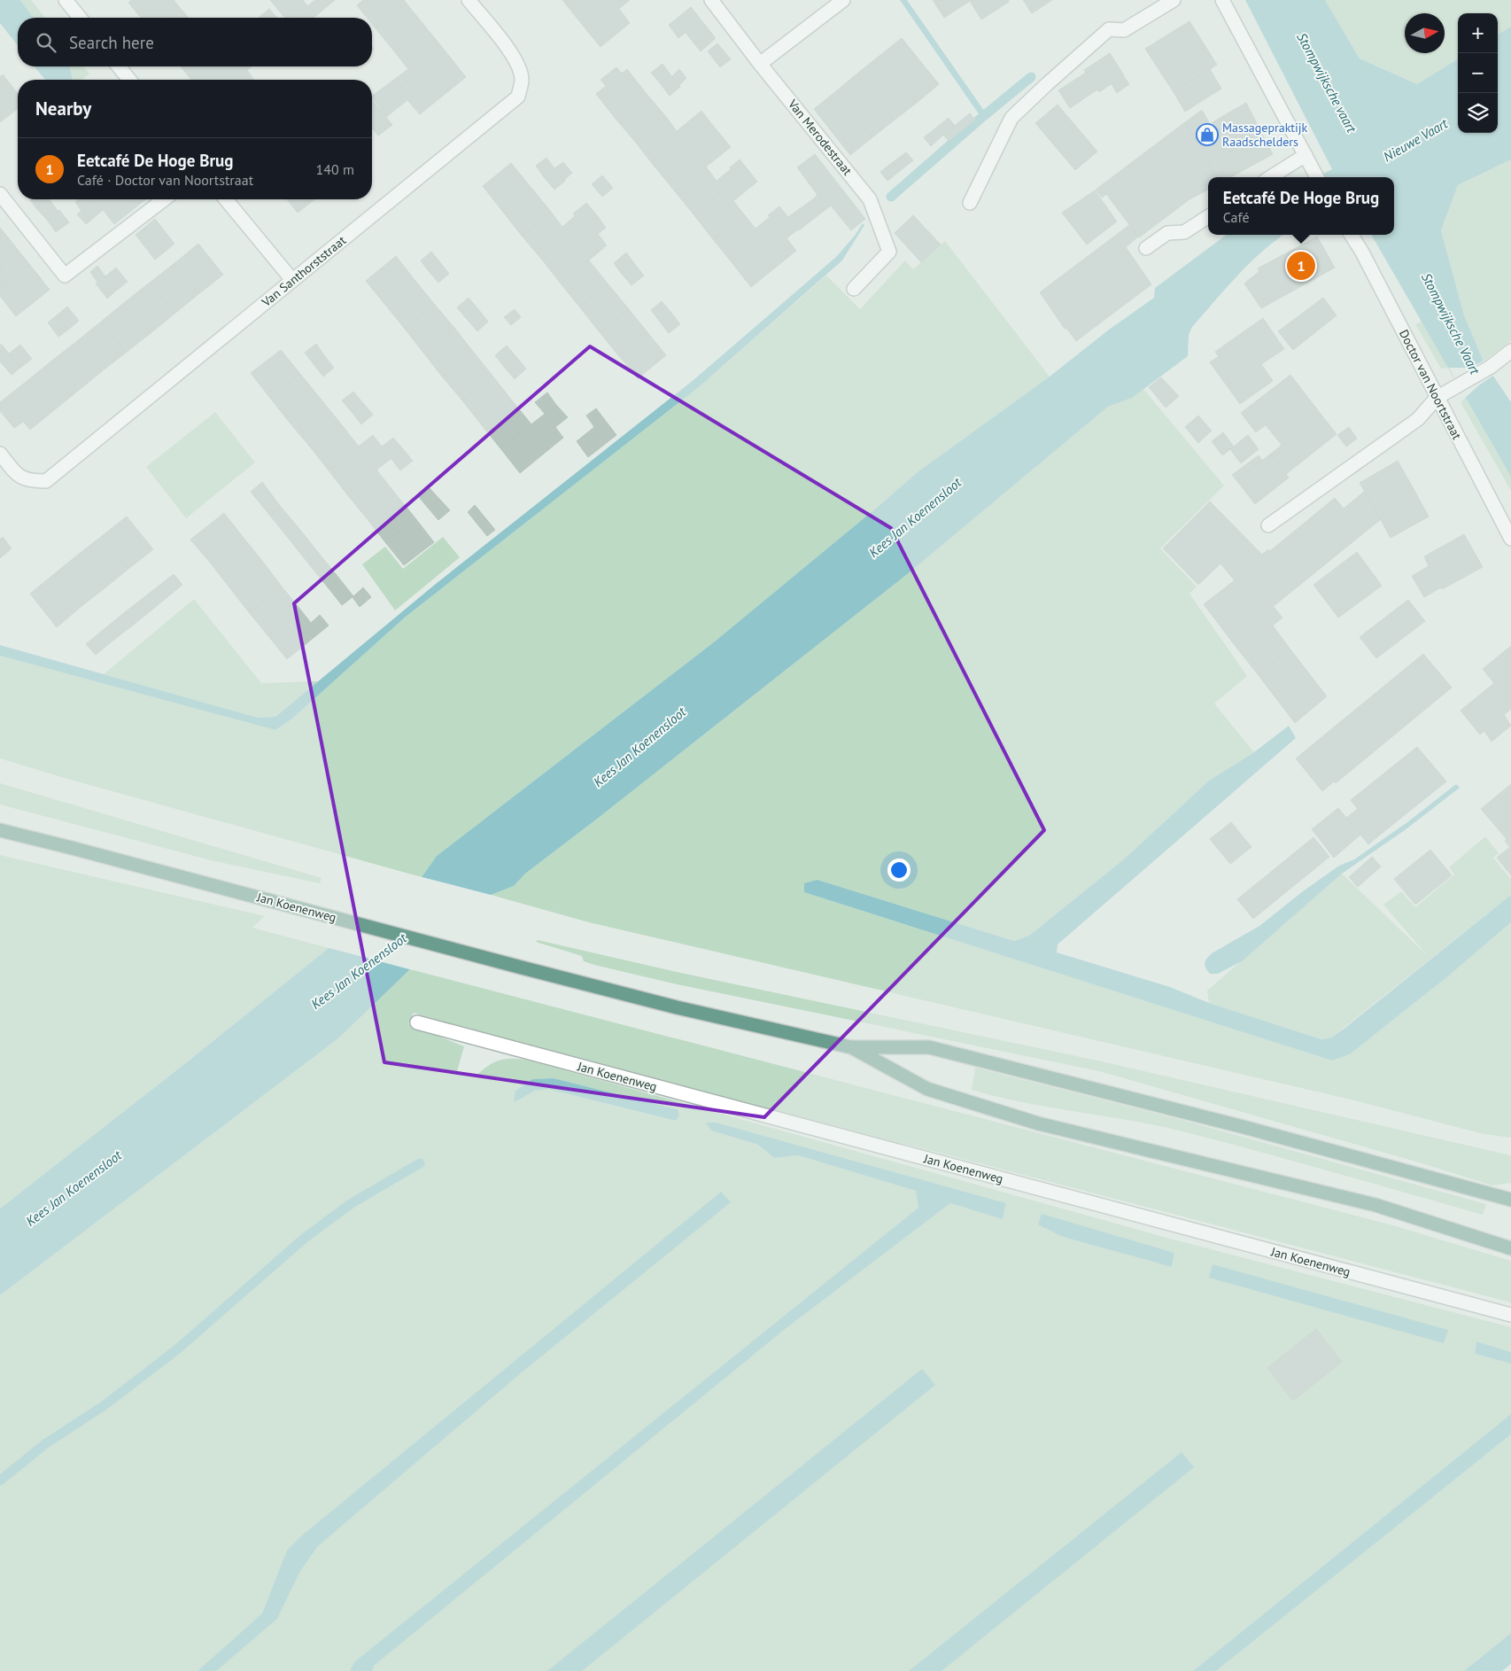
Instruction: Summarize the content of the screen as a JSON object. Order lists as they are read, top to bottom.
{
  "streets": {
    "main road": ["Jan Koenenweg"],
    "street": ["Van Merodestraat", "Van Santhorststraat", "Doctor van Noortstraat"]
  },
  "water": [
    "Stompwijksche vaart",
    "Nieuwe Vaart",
    "Stompwijksche Vaart",
    "Kees Jan Koenensloot"
  ],
  "places": {
    "shop": ["Massagepraktijk Raadschelders"]
  },
  "north": "right",
  "page": {
    "map_buttons": ["+", "−"],
    "search": "Search here",
    "heading": "Nearby",
    "list": [
      {
        "mark": "1",
        "name": "Eetcafé De Hoge Brug",
        "note": "Café · Doctor van Noortstraat",
        "value": "140 m"
      }
    ],
    "popup": ["Eetcafé De Hoge Brug", "Café"],
    "pins": "1"
  }
}
